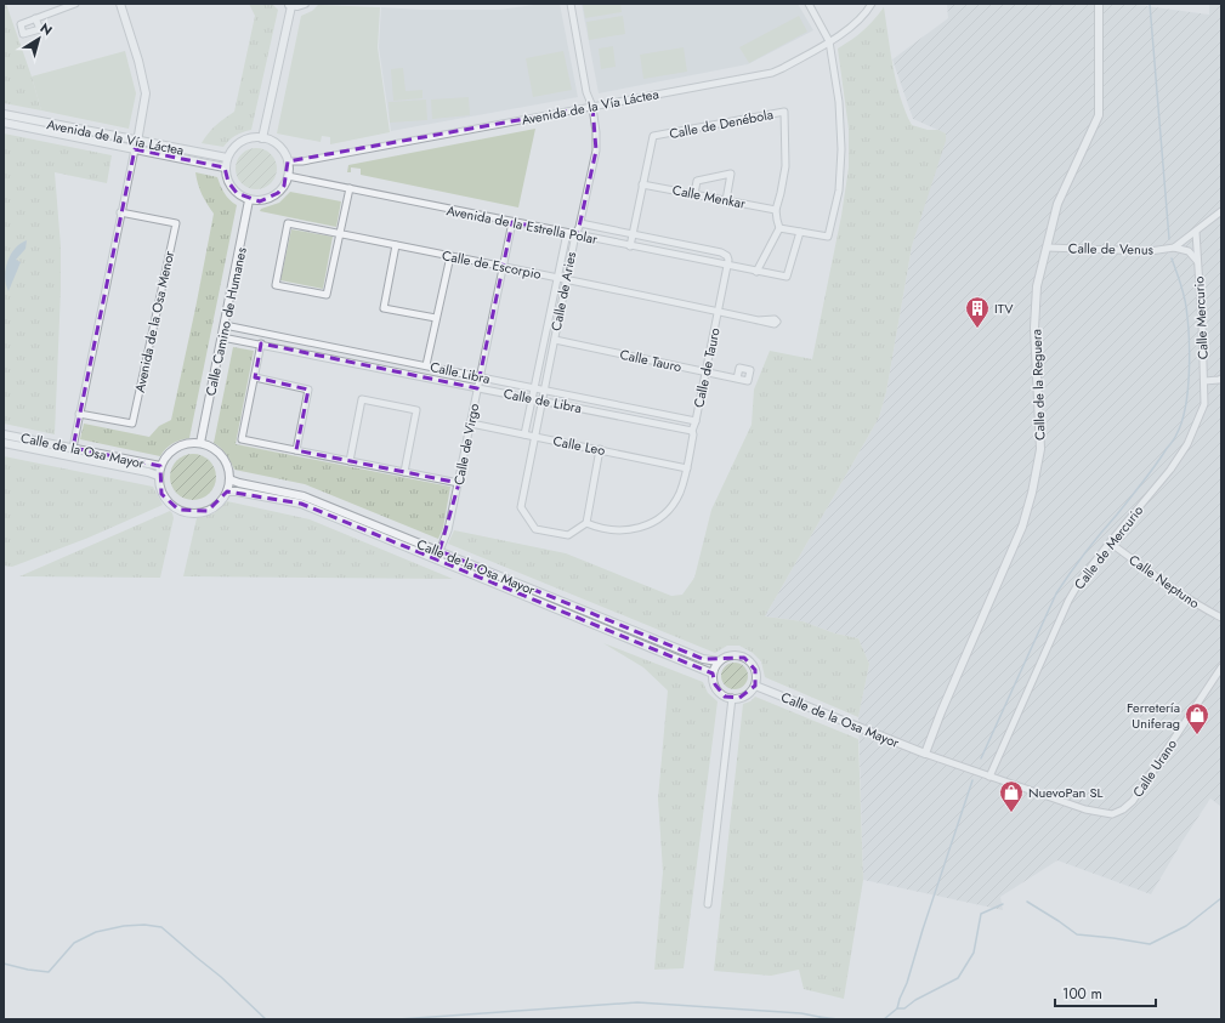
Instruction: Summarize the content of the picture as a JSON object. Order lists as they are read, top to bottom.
{
  "streets": {
    "street": [
      "Avenida de la Vía Láctea",
      "Calle de Denébola",
      "Calle Menkar",
      "Avenida de la Estrella Polar",
      "Calle de Venus",
      "Calle de Escorpio",
      "Calle de Aries",
      "Calle Mercurio",
      "Avenida de la Osa Menor",
      "Calle Camino de Humanes",
      "Calle Tauro",
      "Calle de Tauro",
      "Calle Libra",
      "Calle de la Reguera",
      "Calle de Libra",
      "Calle de Virgo",
      "Calle Leo",
      "Calle de la Osa Mayor",
      "Calle de Mercurio",
      "Calle Neptuno",
      "Calle Urano"
    ]
  },
  "crossings": [
    ["Avenida de la Vía Láctea", "Avenida de la Estrella Polar"],
    ["Avenida de la Vía Láctea", "Calle de Aries"],
    ["Avenida de la Vía Láctea", "Calle Camino de Humanes"],
    ["Calle de Denébola", "Calle Menkar"],
    ["Calle de Denébola", "Avenida de la Estrella Polar"],
    ["Avenida de la Estrella Polar", "Calle de Escorpio"],
    ["Avenida de la Estrella Polar", "Calle de Aries"],
    ["Avenida de la Estrella Polar", "Calle Camino de Humanes"],
    ["Avenida de la Estrella Polar", "Calle de Tauro"],
    ["Avenida de la Estrella Polar", "Calle de Virgo"],
    ["Calle de Venus", "Calle Mercurio"],
    ["Calle de Venus", "Calle de la Reguera"],
    ["Calle de Escorpio", "Calle de Aries"],
    ["Calle de Escorpio", "Calle de Tauro"],
    ["Calle de Escorpio", "Calle de Virgo"],
    ["Calle de Aries", "Calle Tauro"],
    ["Calle de Aries", "Calle Libra"],
    ["Calle de Aries", "Calle de Libra"],
    ["Calle de Aries", "Calle Leo"],
    ["Calle Mercurio", "Calle de Mercurio"],
    ["Calle Camino de Humanes", "Calle Libra"],
    ["Calle Camino de Humanes", "Calle de Libra"],
    ["Calle Camino de Humanes", "Calle de la Osa Mayor"],
    ["Calle Tauro", "Calle de Tauro"],
    ["Calle de Tauro", "Calle Libra"],
    ["Calle de Tauro", "Calle de Libra"],
    ["Calle de Tauro", "Calle Leo"],
    ["Calle Libra", "Calle de Virgo"],
    ["Calle de la Reguera", "Calle de la Osa Mayor"],
    ["Calle de la Reguera", "Calle Urano"],
    ["Calle de Libra", "Calle de Virgo"],
    ["Calle de Virgo", "Calle Leo"],
    ["Calle de Virgo", "Calle de la Osa Mayor"],
    ["Calle de la Osa Mayor", "Calle Urano"],
    ["Calle de Mercurio", "Calle Neptuno"],
    ["Calle de Mercurio", "Calle Urano"]
  ],
  "places": {
    "building": ["ITV"],
    "shop": ["Ferretería Uniferag", "NuevoPan SL"]
  },
  "scale_bar": "100 m",
  "north": "top right"
}
